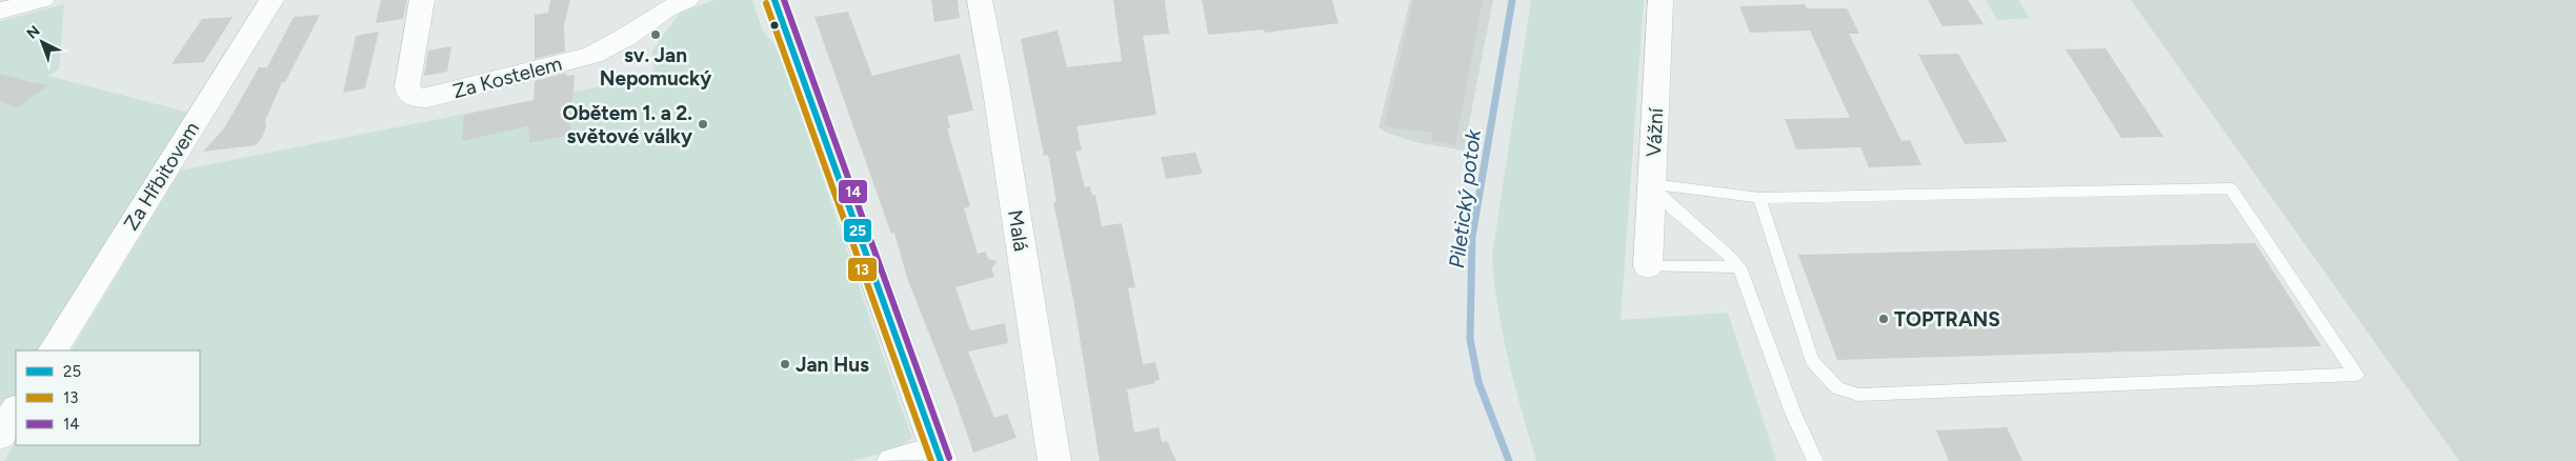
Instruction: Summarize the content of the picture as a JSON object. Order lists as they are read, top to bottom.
{
  "streets": {
    "street": [
      "Za Kostelem",
      "Vážní",
      "Za Hřbitovem",
      "Malá"
    ]
  },
  "water": ["Piletický potok"],
  "places": [
    "sv. Jan Nepomucký",
    "Obětem 1. a 2. světové války",
    "TOPTRANS",
    "Jan Hus"
  ],
  "lines": ["transit line 25", "transit line 14", "transit line 13"],
  "legend": ["25", "13", "14"],
  "north": "top left"
}
